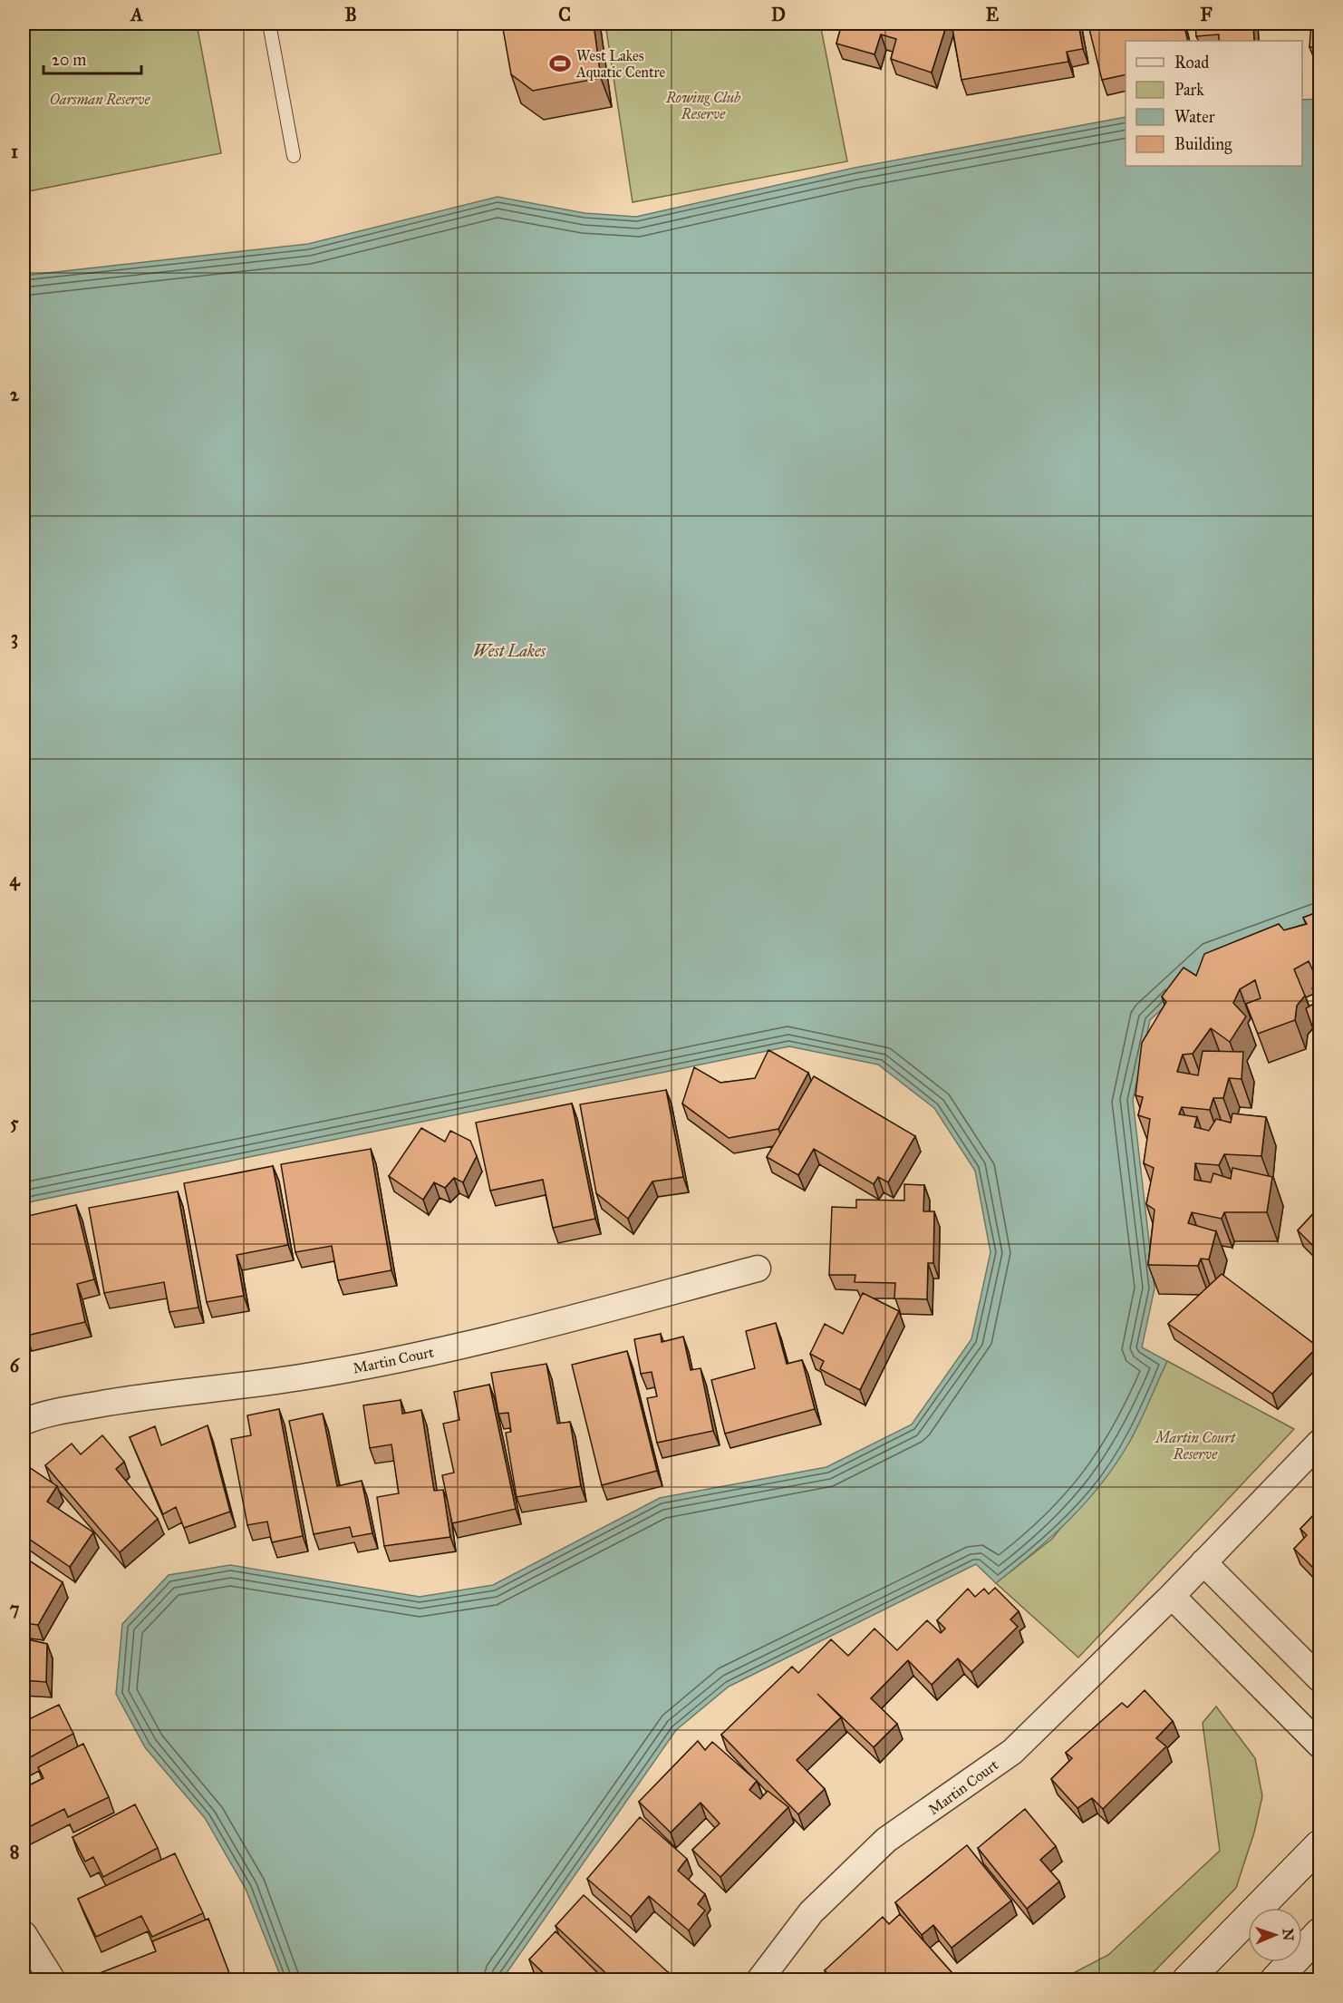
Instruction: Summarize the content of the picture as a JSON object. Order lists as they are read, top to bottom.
{
  "streets": {
    "street": ["Martin Court"]
  },
  "water": ["West Lakes"],
  "parks": ["Rowing Club Reserve", "Oarsman Reserve", "Martin Court Reserve"],
  "places": {
    "sports": ["West Lakes Aquatic Centre"]
  },
  "legend": [
    "Road",
    "Park",
    "Water",
    "Building"
  ],
  "scale_bar": "20 m",
  "north": "right",
  "grid": {
    "columns": [
      "A",
      "B",
      "C",
      "D",
      "E",
      "F"
    ],
    "rows": [
      "1",
      "2",
      "3",
      "4",
      "5",
      "6",
      "7",
      "8"
    ]
  }
}
